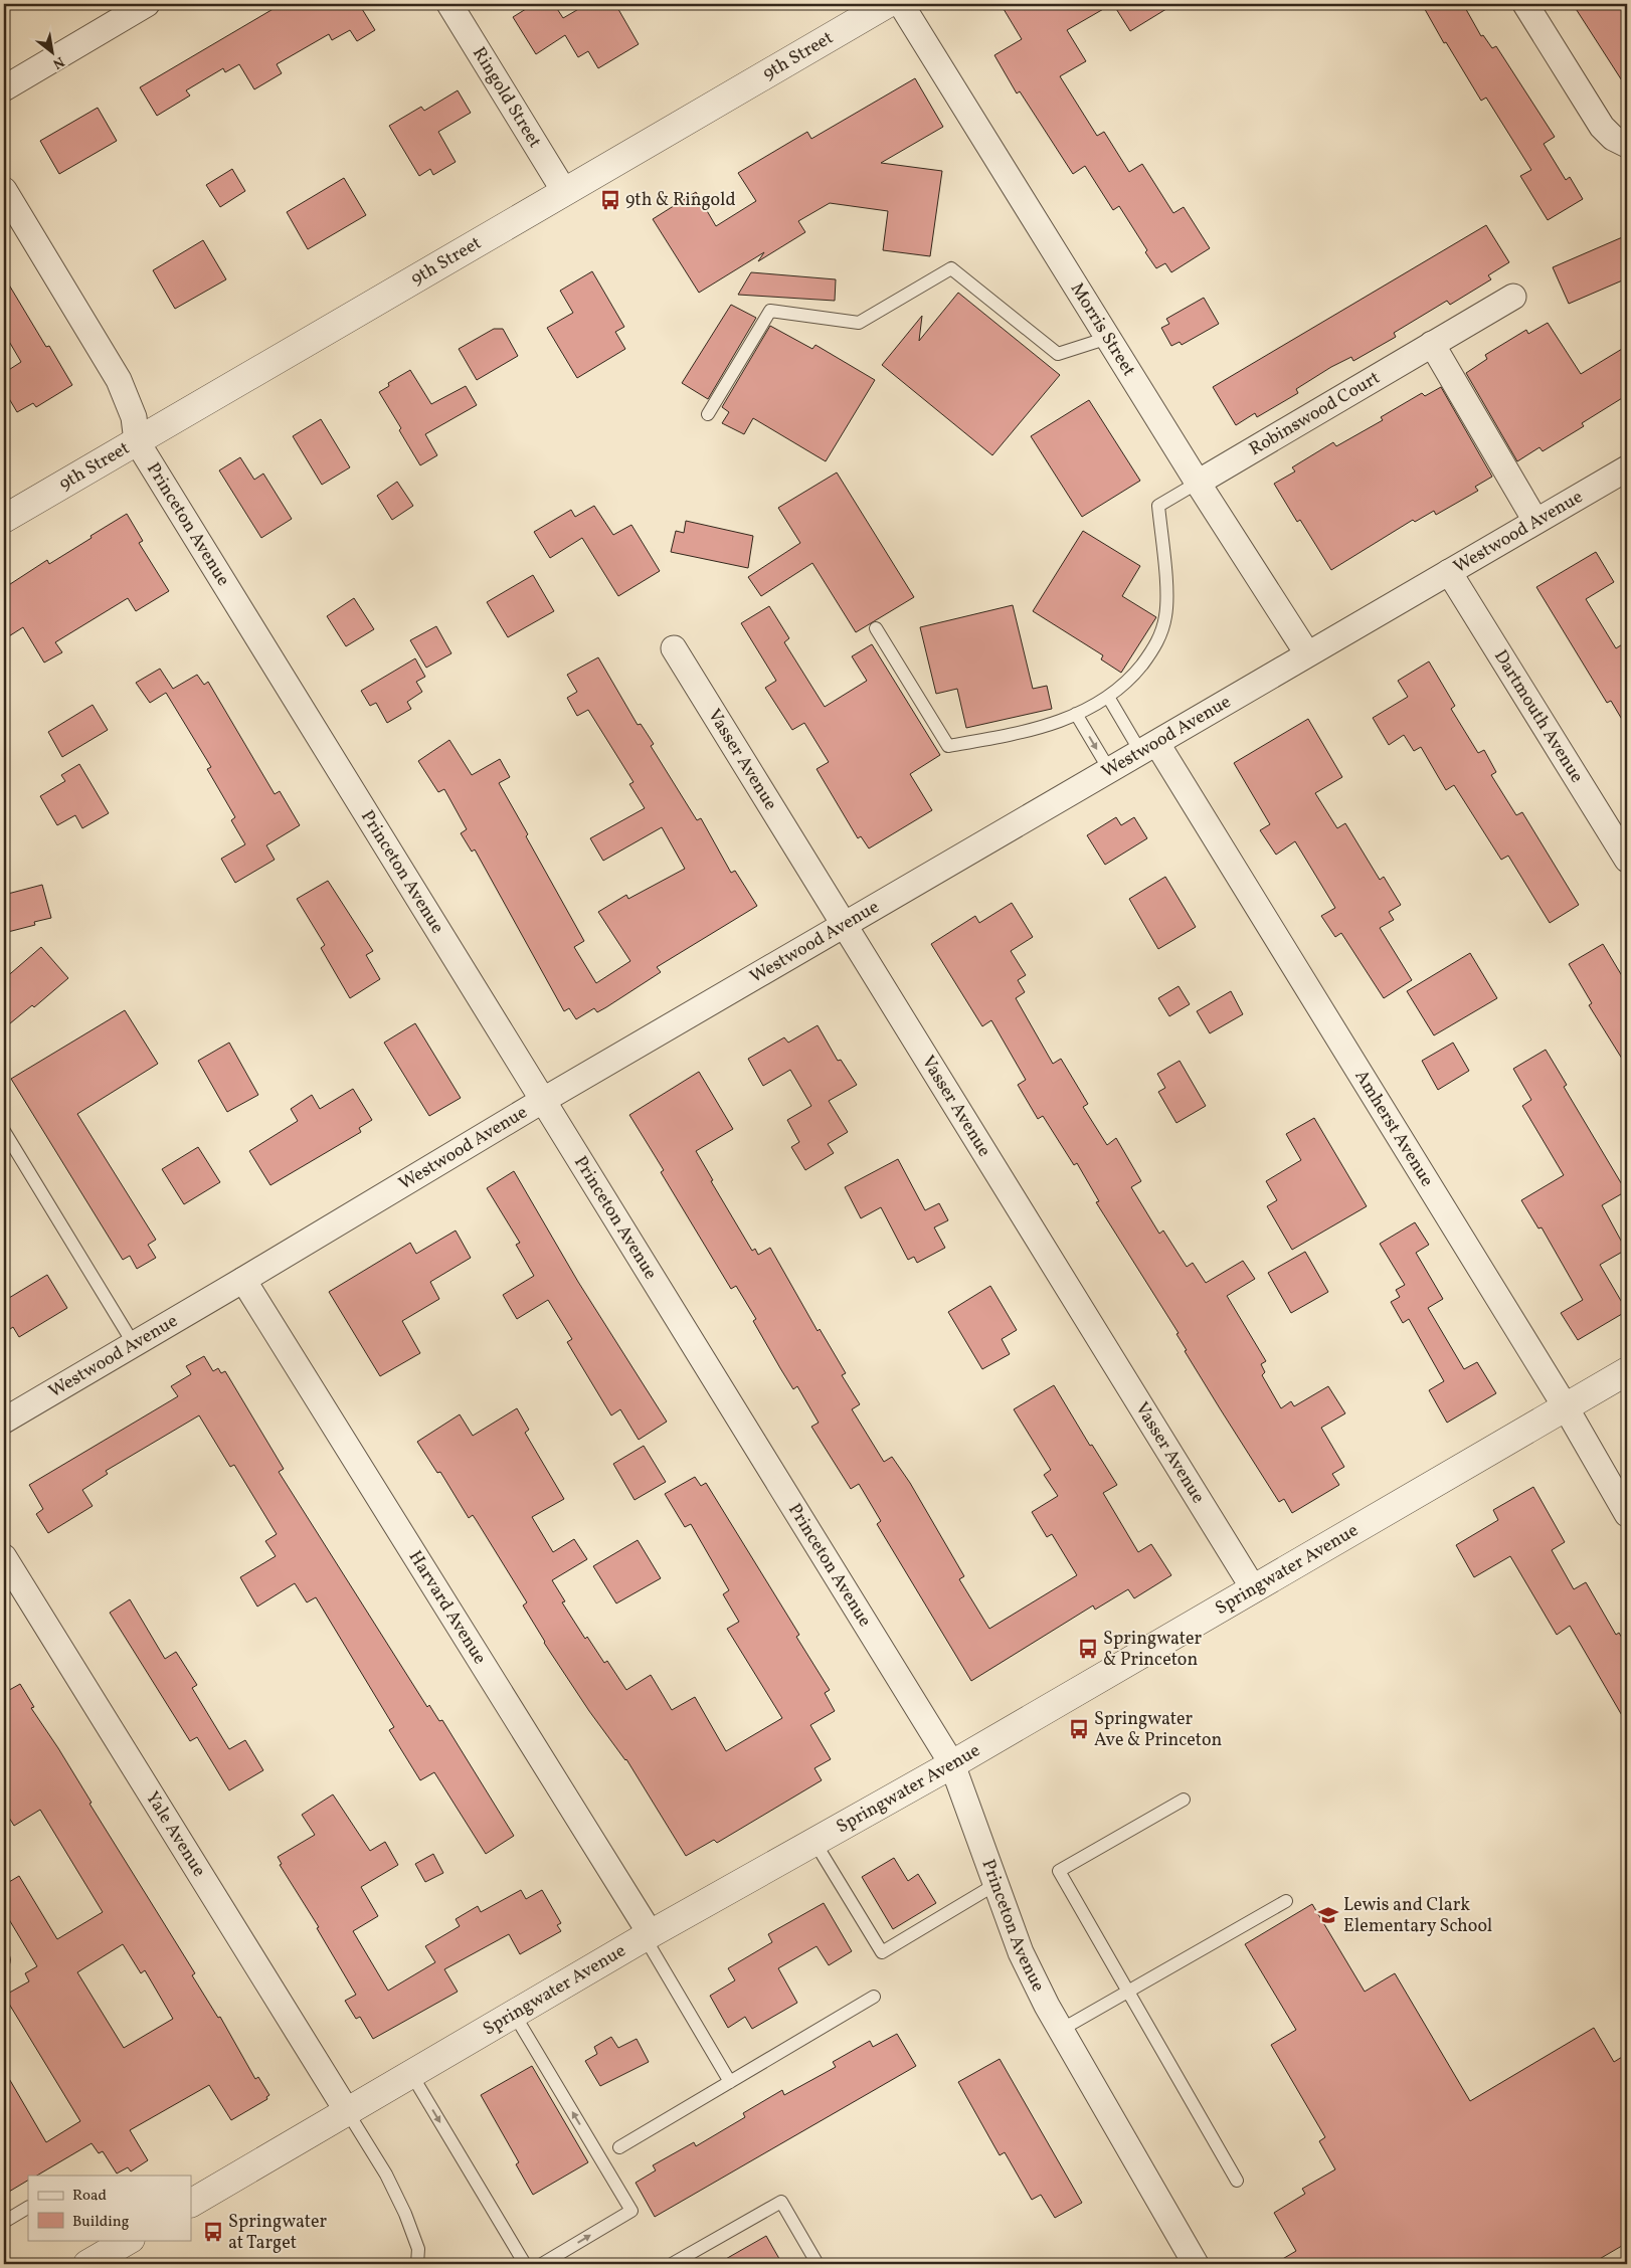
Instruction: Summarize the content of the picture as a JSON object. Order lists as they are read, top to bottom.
{
  "streets": {
    "street": [
      "9th Street",
      "Ringold Street",
      "Morris Street",
      "Robinswood Court",
      "Princeton Avenue",
      "Westwood Avenue",
      "Dartmouth Avenue",
      "Vasser Avenue",
      "Amherst Avenue",
      "Springwater Avenue",
      "Harvard Avenue",
      "Yale Avenue"
    ]
  },
  "crossings": [
    ["9th Street", "Ringold Street"],
    ["9th Street", "Morris Street"],
    ["9th Street", "Princeton Avenue"],
    ["Morris Street", "Robinswood Court"],
    ["Morris Street", "Westwood Avenue"],
    ["Princeton Avenue", "Westwood Avenue"],
    ["Princeton Avenue", "Springwater Avenue"],
    ["Westwood Avenue", "Dartmouth Avenue"],
    ["Westwood Avenue", "Vasser Avenue"],
    ["Westwood Avenue", "Amherst Avenue"],
    ["Westwood Avenue", "Harvard Avenue"],
    ["Vasser Avenue", "Springwater Avenue"],
    ["Amherst Avenue", "Springwater Avenue"],
    ["Springwater Avenue", "Harvard Avenue"],
    ["Springwater Avenue", "Yale Avenue"]
  ],
  "places": {
    "bus stop": [
      "9th & Ringold",
      "Springwater & Princeton",
      "Springwater Ave & Princeton",
      "Springwater at Target"
    ],
    "school or university": ["Lewis and Clark Elementary School"]
  },
  "legend": ["Road", "Building"],
  "north": "bottom right"
}
